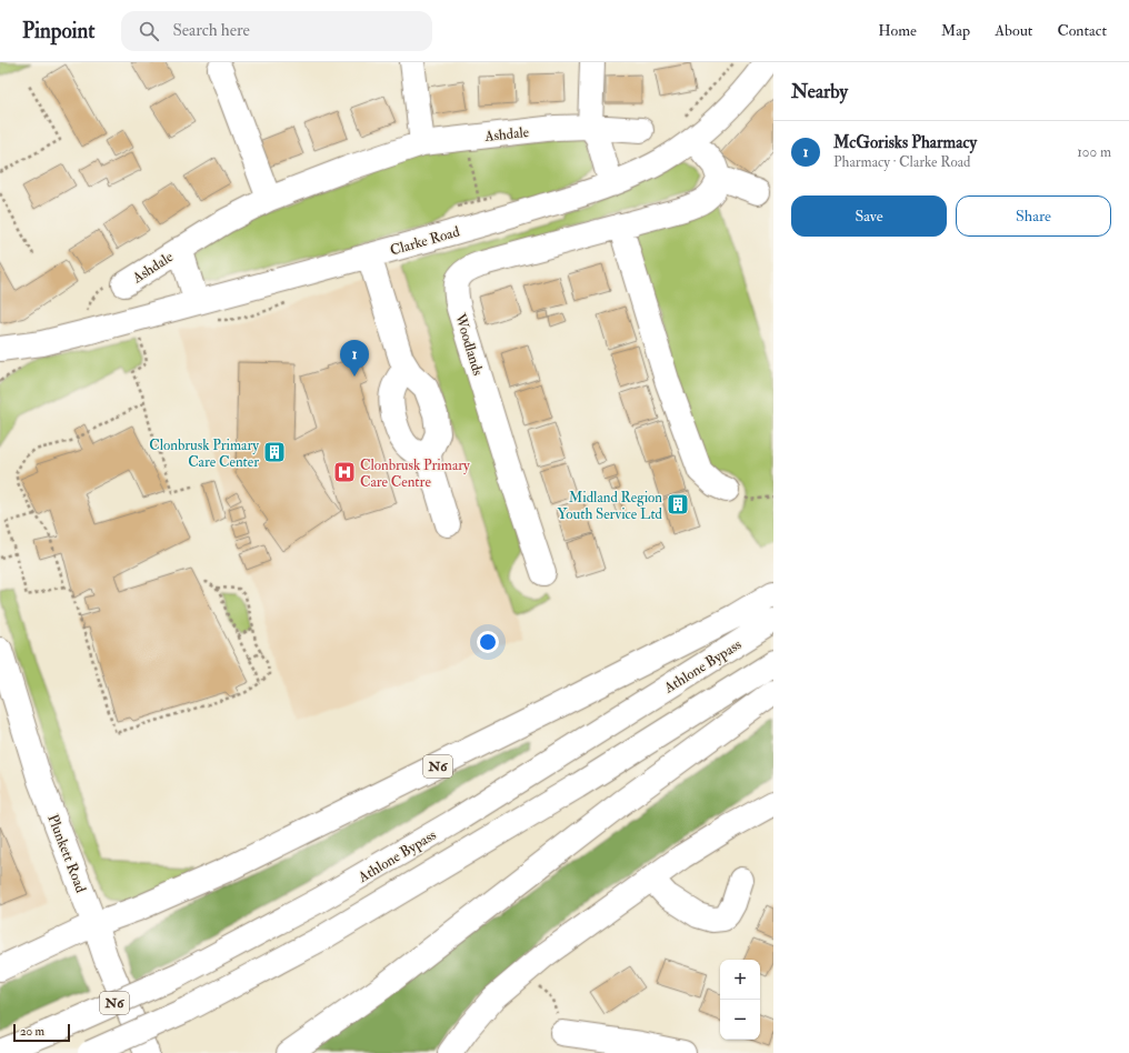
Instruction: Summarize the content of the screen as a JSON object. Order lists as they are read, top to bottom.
{
  "streets": {
    "main road": [
      "Ashdale",
      "Clarke Road",
      "Woodlands",
      "Athlone Bypass",
      "N6",
      "Plunkett Road"
    ]
  },
  "crossings": [
    ["Ashdale", "Clarke Road"],
    ["N6", "Plunkett Road"]
  ],
  "places": {
    "building": ["Clonbrusk Primary Care Center", "Midland Region Youth Service Ltd"],
    "hospital": ["Clonbrusk Primary Care Centre"]
  },
  "scale_bar": "20 m",
  "page": {
    "header": "Pinpoint",
    "search": "Search here",
    "nav": [
      "Home",
      "Map",
      "About",
      "Contact"
    ],
    "heading": "Nearby",
    "list": [
      {
        "mark": "1",
        "name": "McGorisks Pharmacy",
        "note": "Pharmacy · Clarke Road",
        "value": "100 m"
      }
    ],
    "buttons": ["Save", "Share"],
    "pins": "1",
    "map_buttons": ["+", "−"],
    "scale": "20 m"
  }
}
